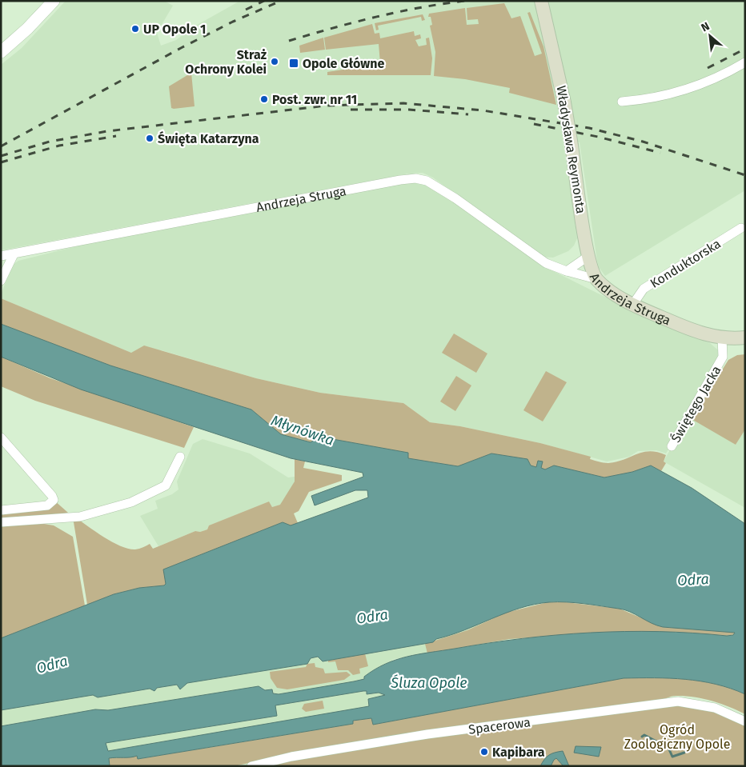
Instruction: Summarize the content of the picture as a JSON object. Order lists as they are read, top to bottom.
{
  "streets": {
    "main road": ["Władysława Reymonta", "Andrzeja Struga"],
    "street": ["Konduktorska", "Świętego Jacka", "Spacerowa"]
  },
  "crossings": [
    ["Władysława Reymonta", "Andrzeja Struga"],
    ["Andrzeja Struga", "Konduktorska"],
    ["Andrzeja Struga", "Świętego Jacka"]
  ],
  "water": ["Młynówka", "Odra", "Śluza Opole"],
  "parks": ["Ogród Zoologiczny Opole"],
  "places": {
    "other": [
      "UP Opole 1",
      "Straż Ochrony Kolei",
      "Post. zwr. nr 11",
      "Święta Katarzyna",
      "Kapibara"
    ],
    "transit": ["Opole Główne"]
  },
  "north": "top left"
}
